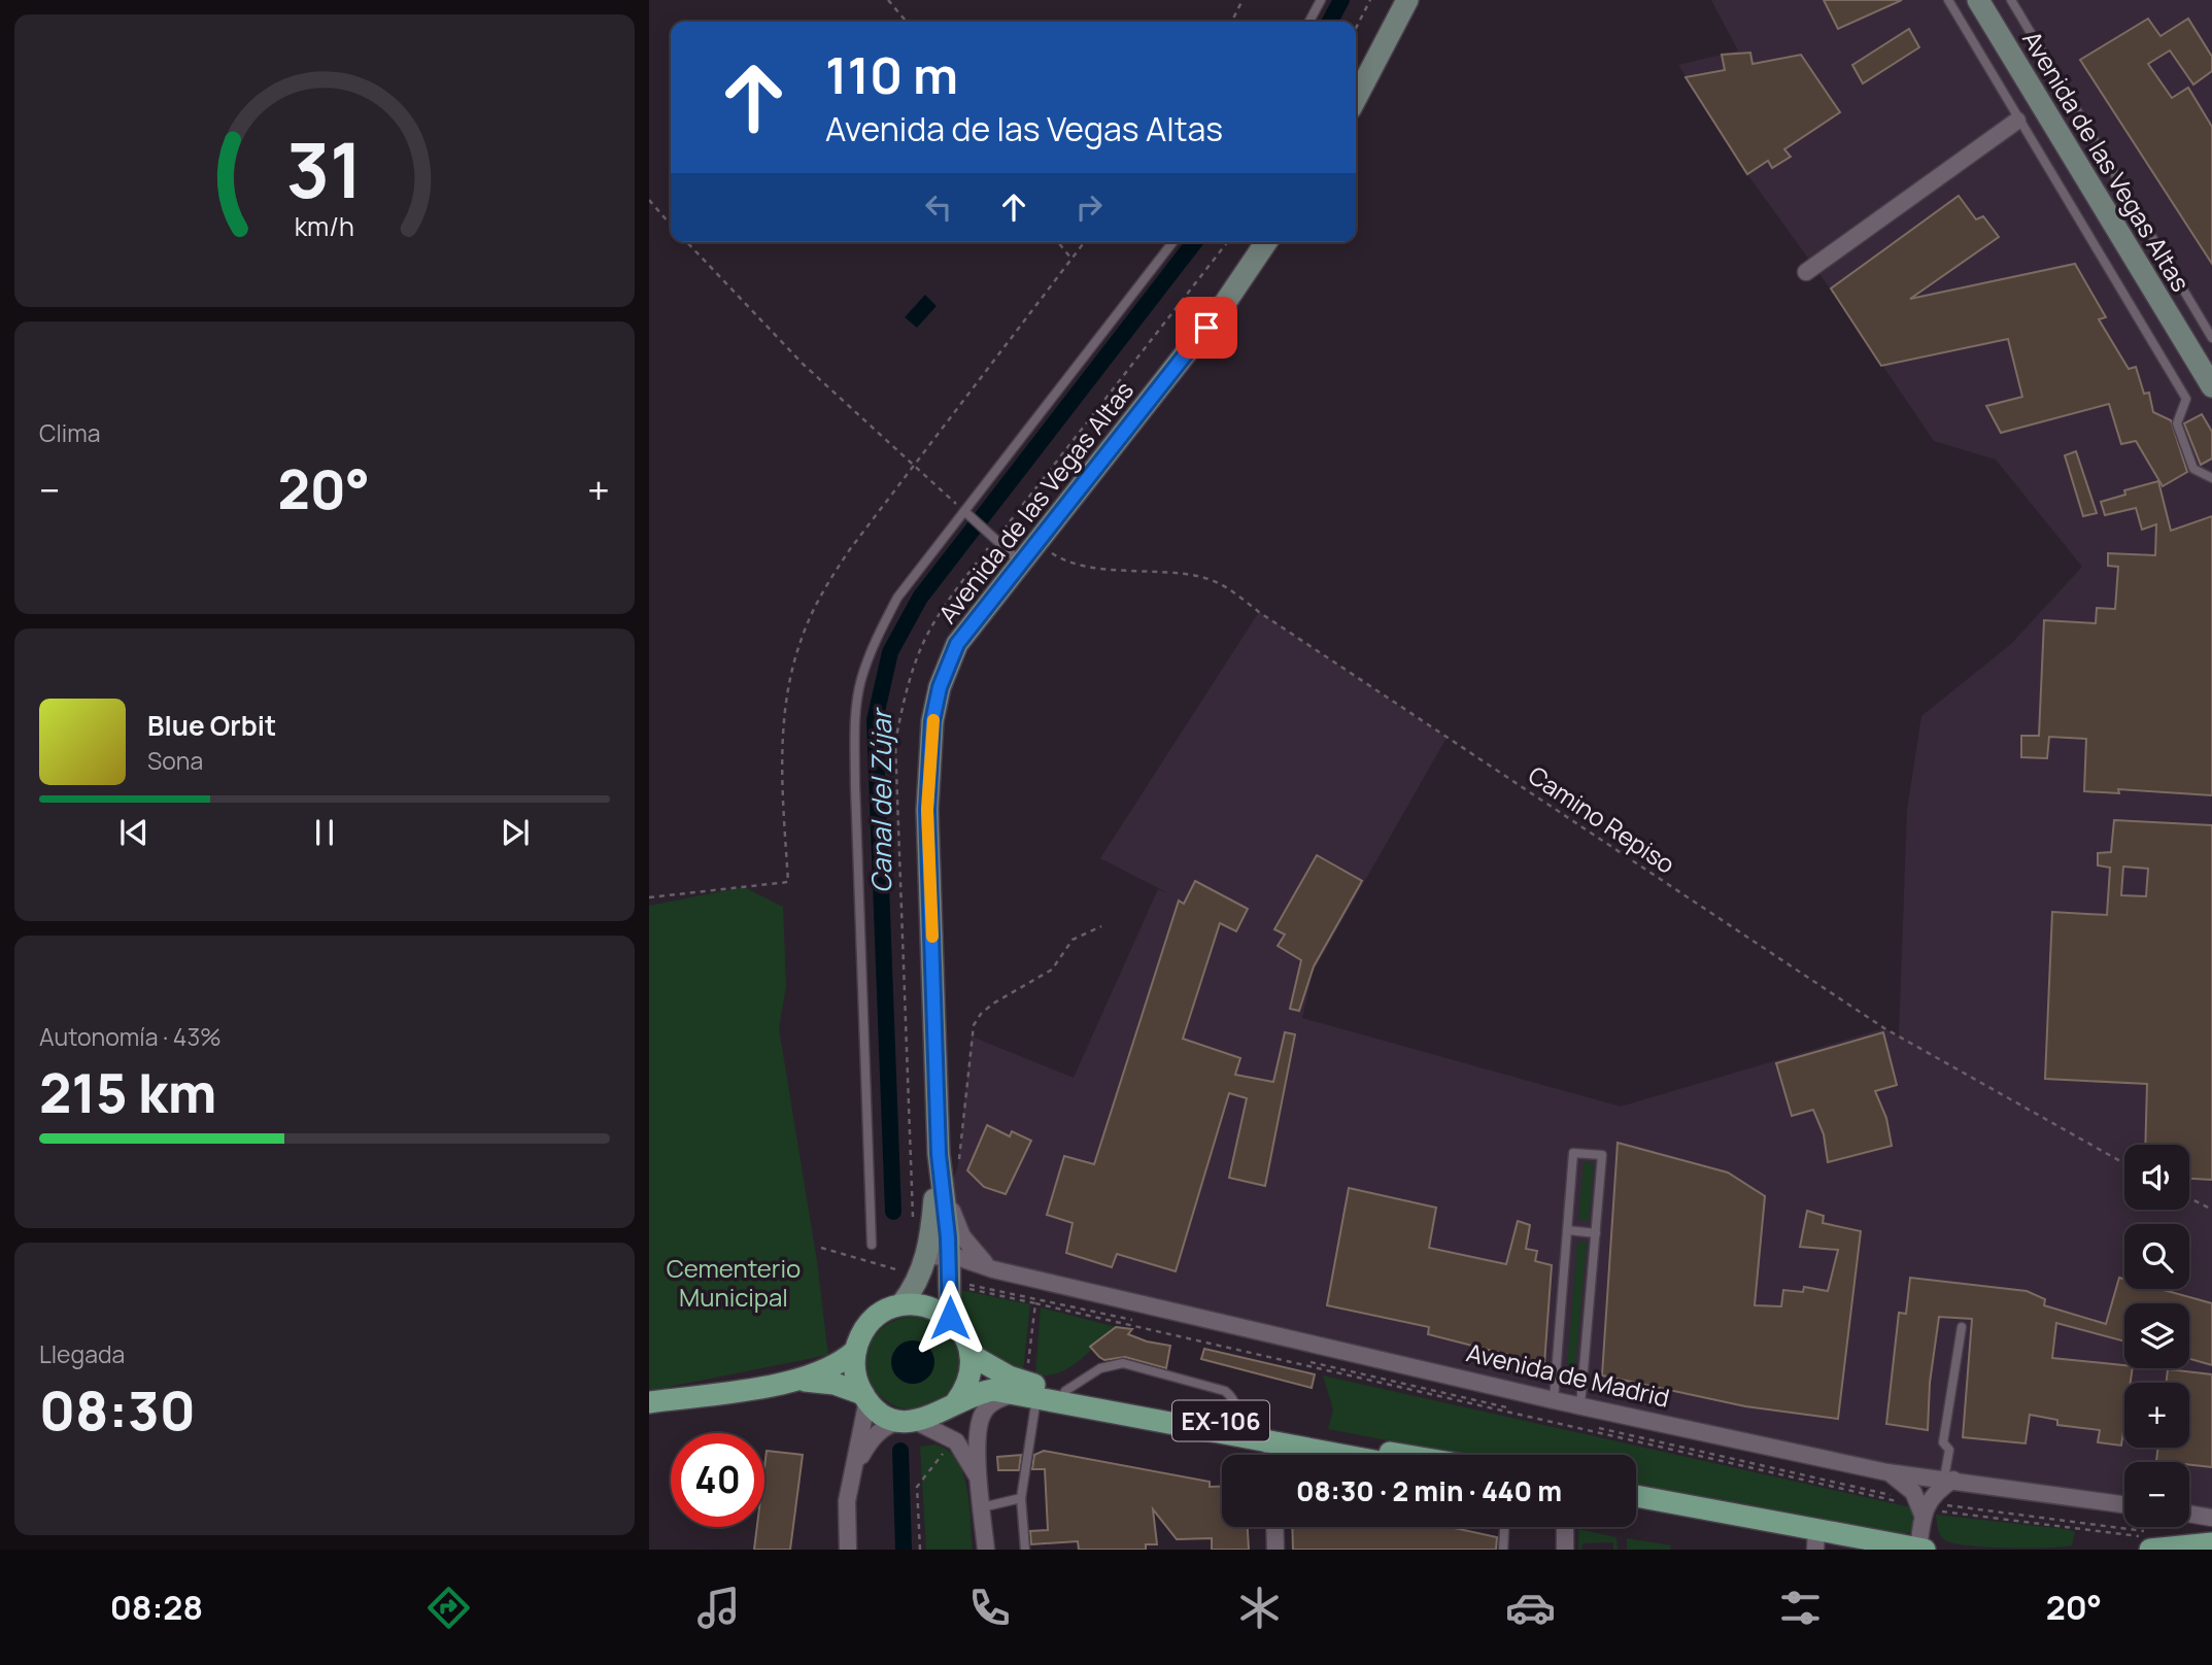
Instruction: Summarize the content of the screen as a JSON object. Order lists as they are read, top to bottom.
{
  "streets": {
    "main road": ["EX-106"],
    "street": ["Avenida de las Vegas Altas", "Avenida de Madrid"],
    "path": ["Camino Repiso"]
  },
  "crossings": [
    ["Avenida de las Vegas Altas", "Camino Repiso"]
  ],
  "water": ["Canal del Zújar"],
  "parks": ["Cementerio Municipal"],
  "page": {
    "turn": ["110 m", "Avenida de las Vegas Altas"],
    "tile": [
      "Clima",
      ["Autonomía · 43%", "215 km"],
      ["Llegada", "08:30"]
    ],
    "heat": ["−", "20°", "+"],
    "song": ["Blue Orbit", "Sona"],
    "map_buttons": ["+", "−"],
    "limit": "40",
    "trip": "08:30 · 2 min · 440 m",
    "tabs": ["08:28", "20°"],
    "gauge": ["31", "km/h"]
  }
}
